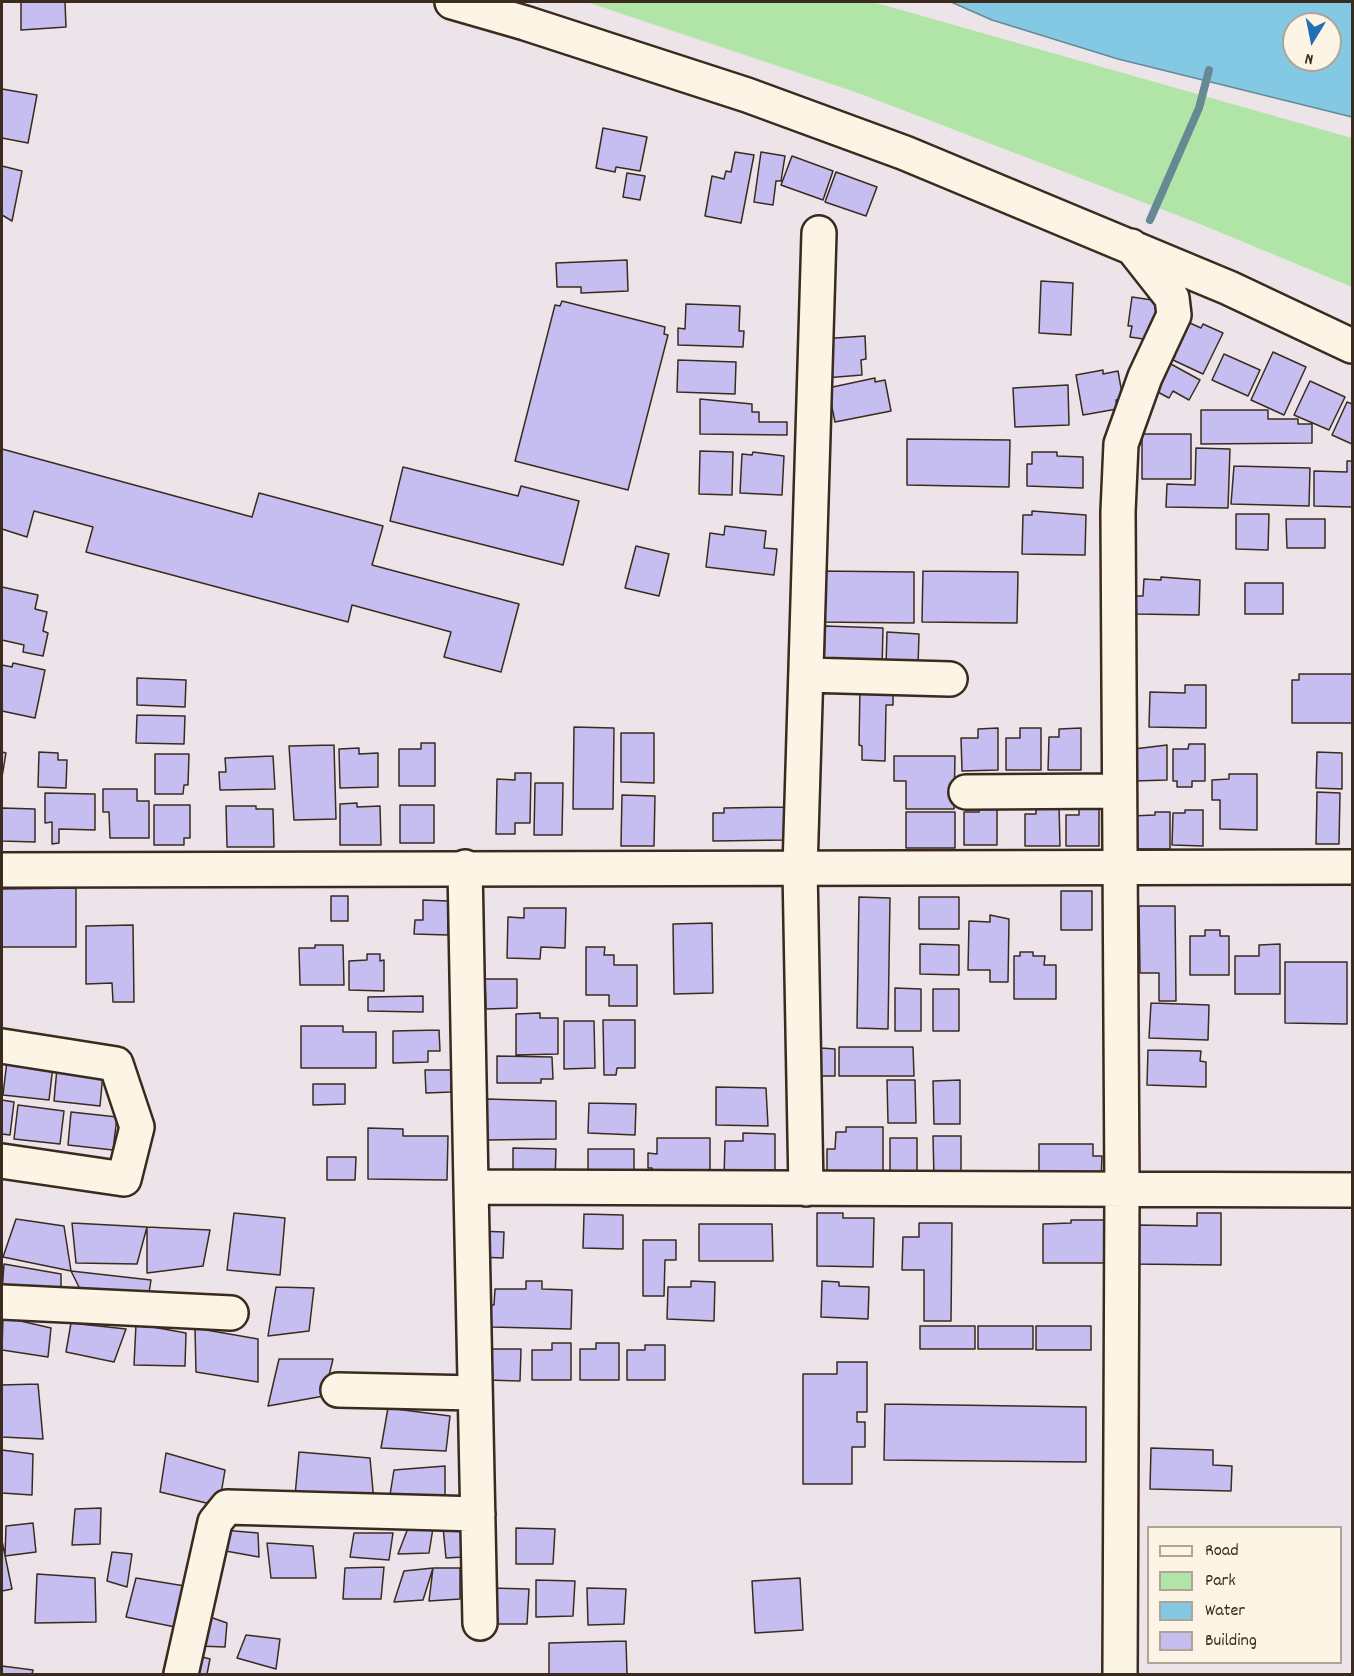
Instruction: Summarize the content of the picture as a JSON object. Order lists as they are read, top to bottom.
{
  "legend": [
    "Road",
    "Park",
    "Water",
    "Building"
  ],
  "north": "bottom"
}
